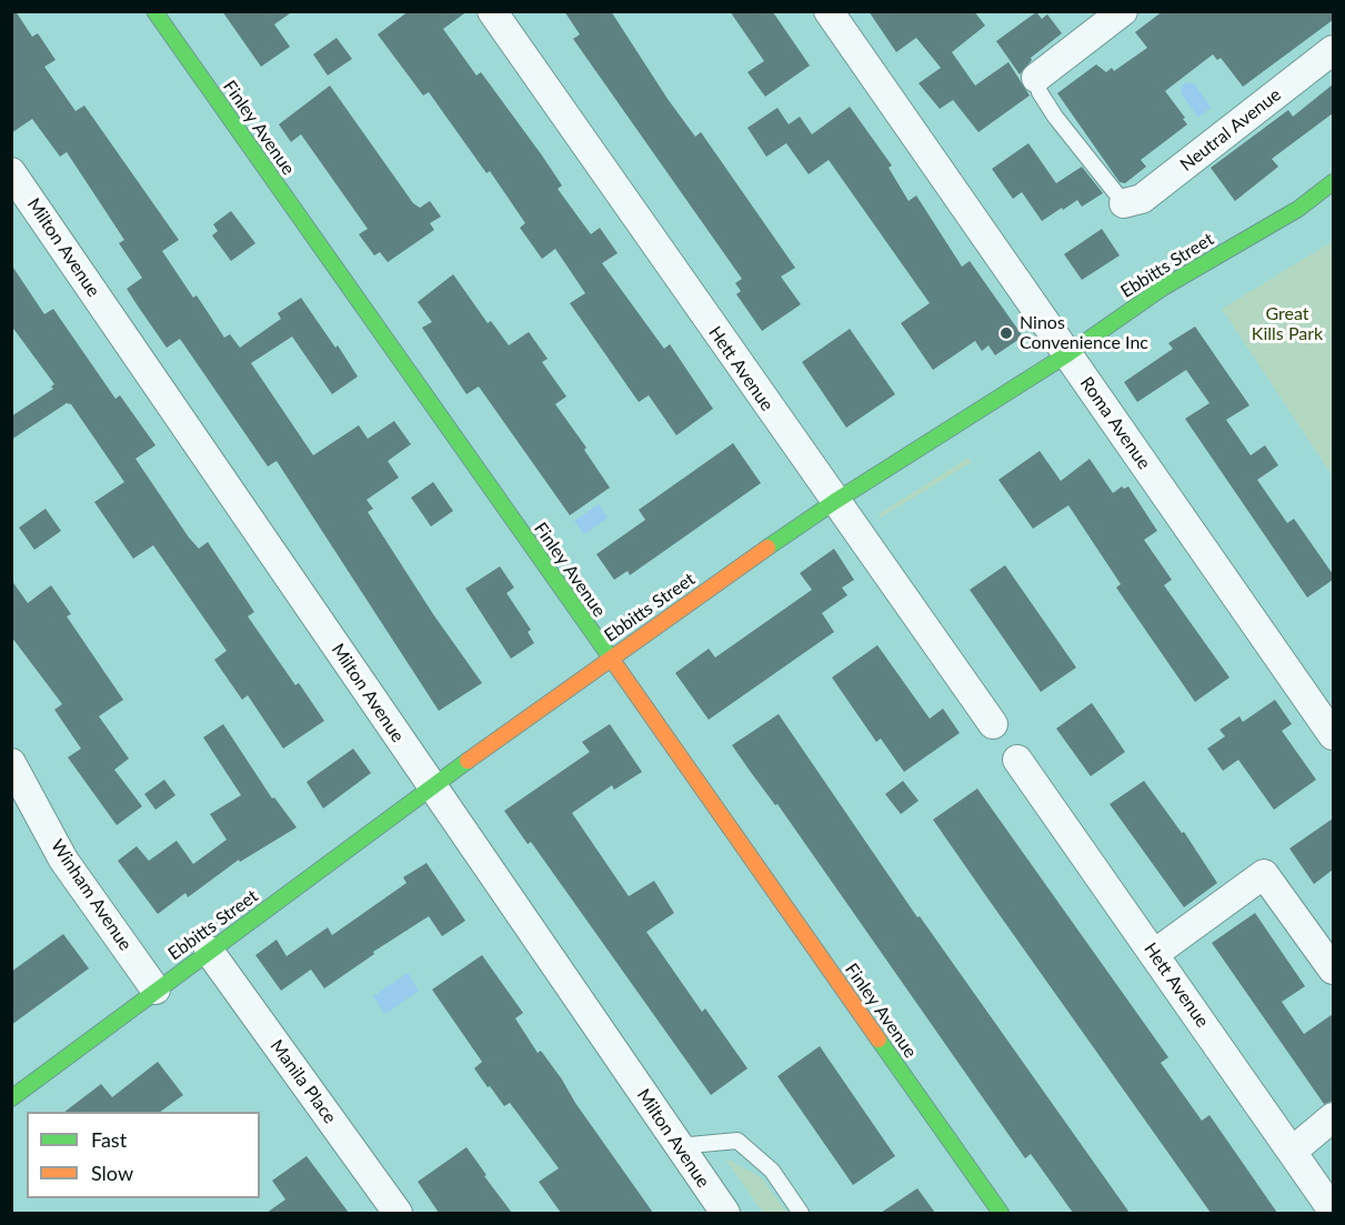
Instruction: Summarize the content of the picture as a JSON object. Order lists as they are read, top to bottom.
{
  "streets": {
    "street": [
      "Finley Avenue",
      "Neutral Avenue",
      "Milton Avenue",
      "Ebbitts Street",
      "Hett Avenue",
      "Roma Avenue",
      "Winham Avenue",
      "Manila Place"
    ]
  },
  "crossings": [
    ["Finley Avenue", "Ebbitts Street"],
    ["Milton Avenue", "Ebbitts Street"],
    ["Ebbitts Street", "Hett Avenue"],
    ["Ebbitts Street", "Roma Avenue"],
    ["Ebbitts Street", "Winham Avenue"],
    ["Ebbitts Street", "Manila Place"]
  ],
  "parks": ["Great Kills Park"],
  "places": ["Ninos Convenience Inc"],
  "legend": ["Fast", "Slow"]
}
